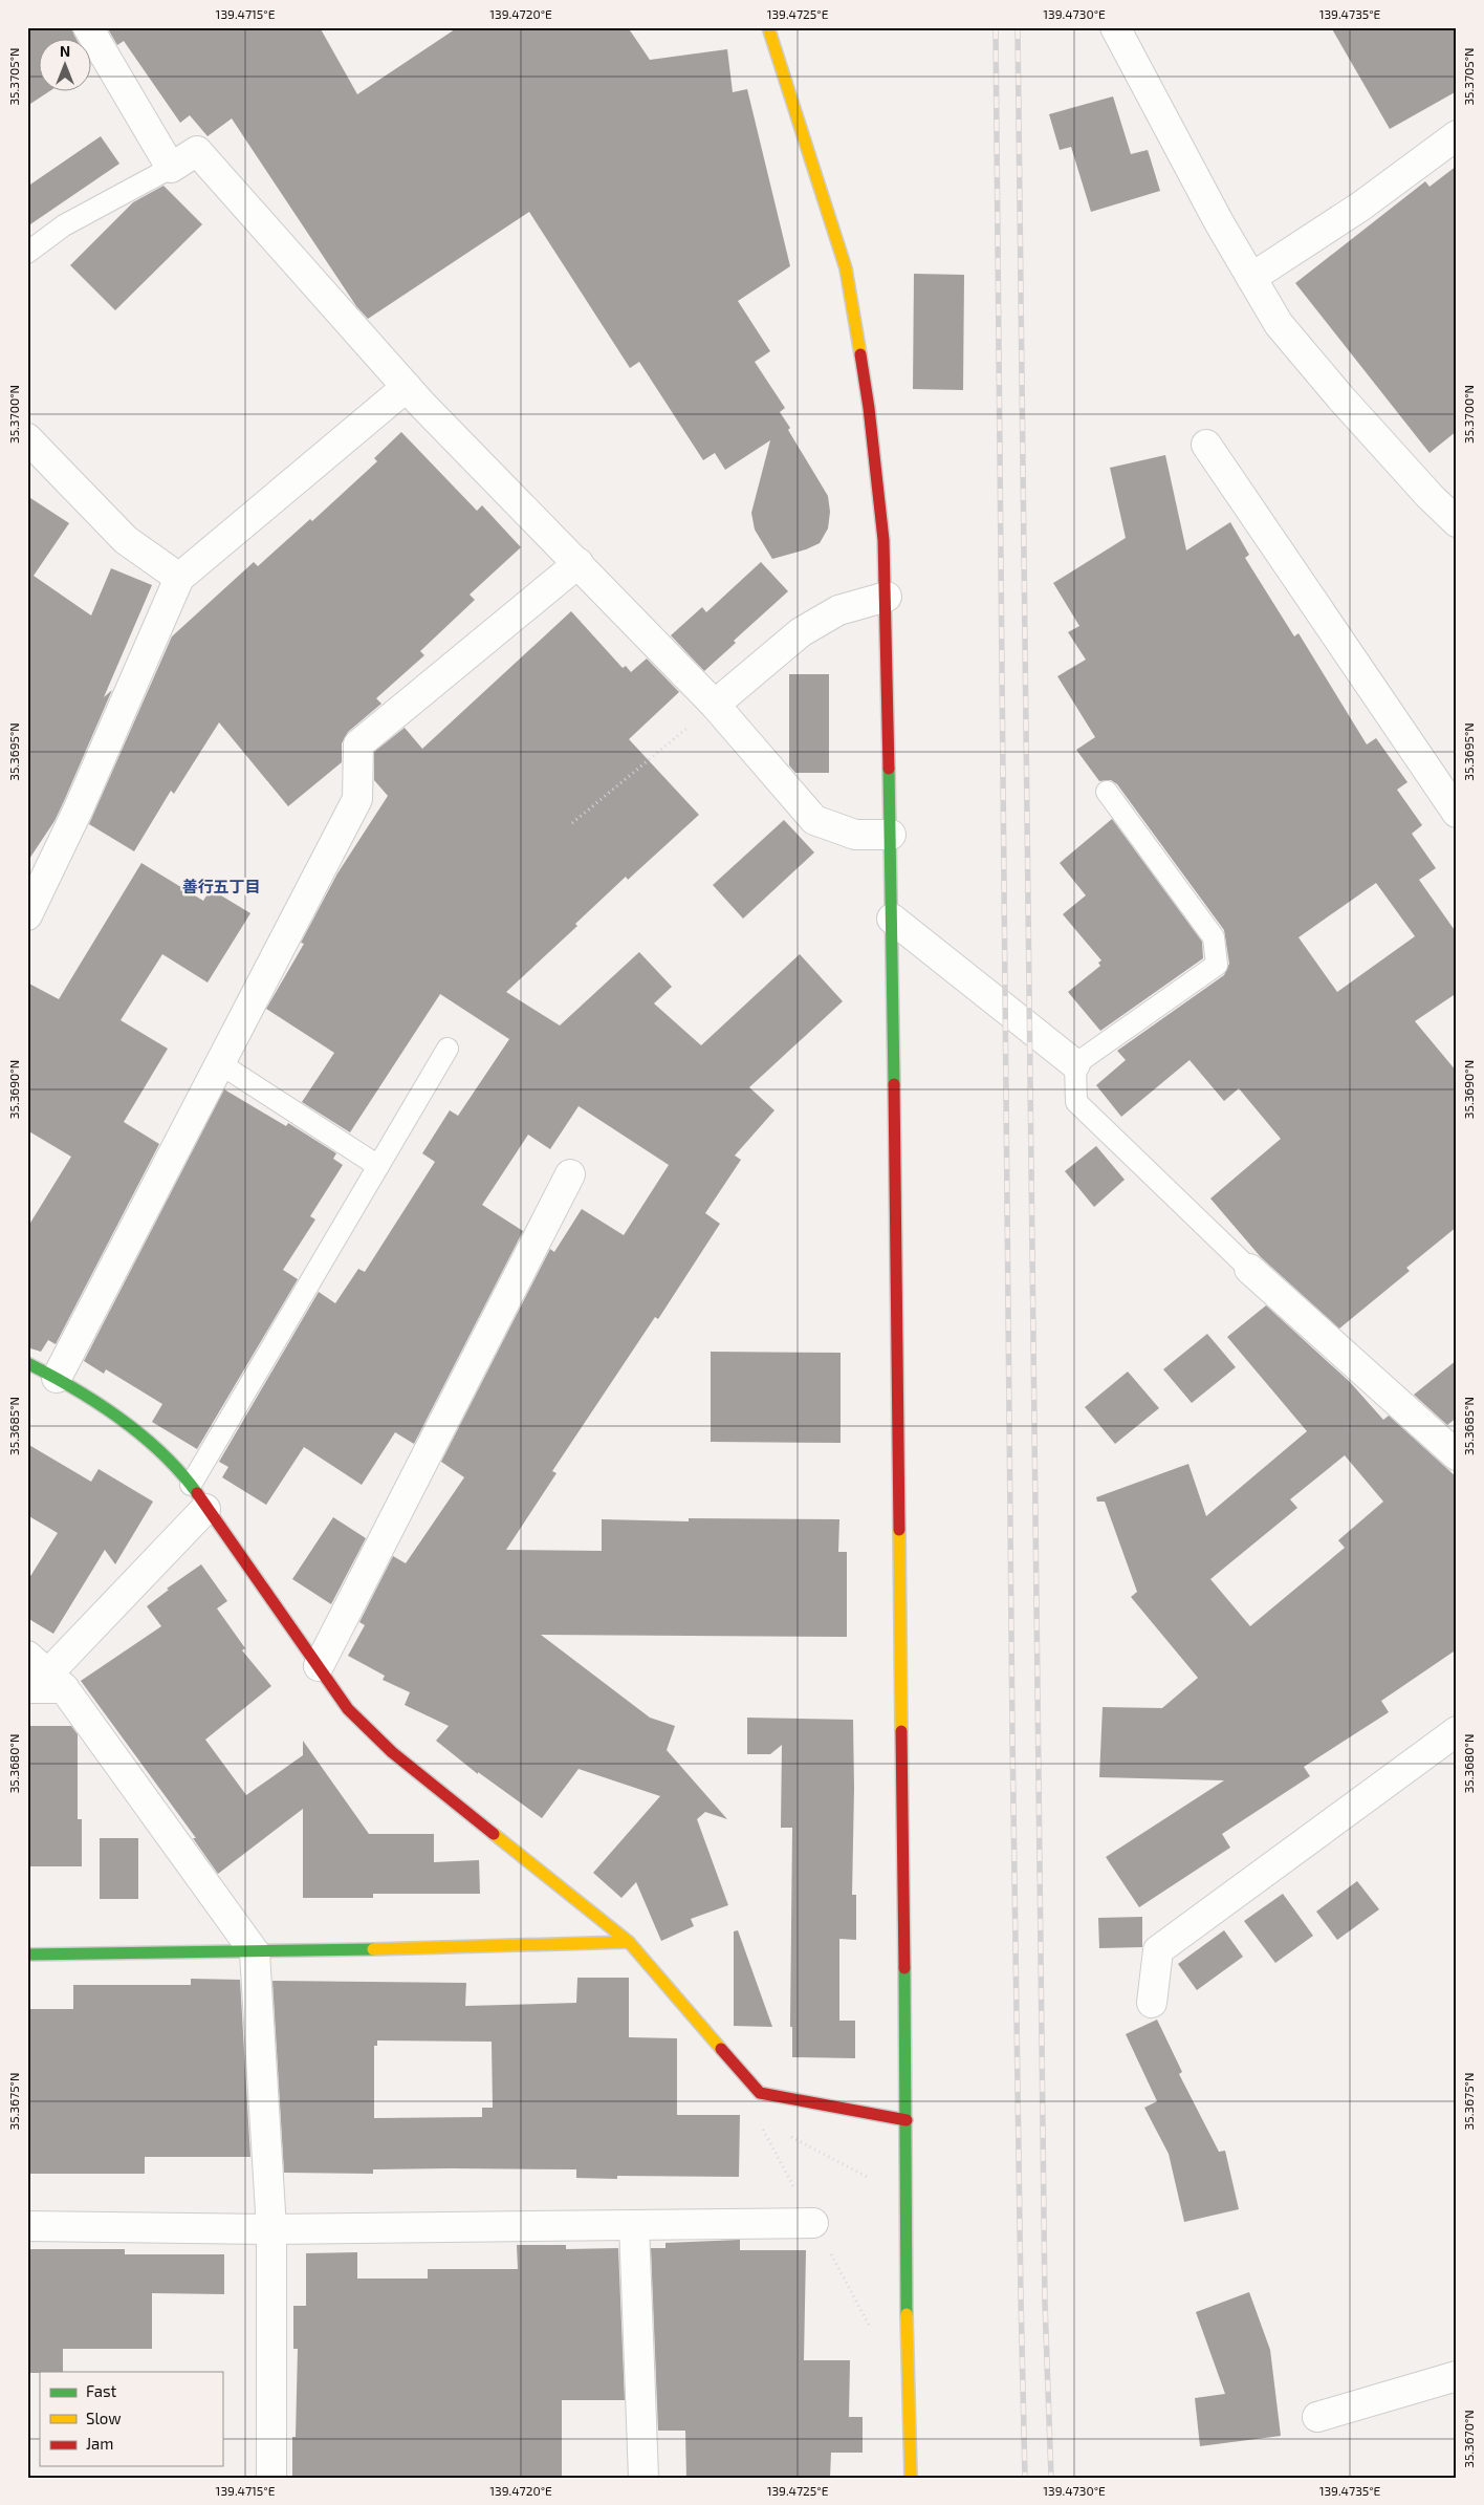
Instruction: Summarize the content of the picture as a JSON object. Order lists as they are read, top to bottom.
{
  "districts": ["善行五丁目"],
  "legend": ["Fast", "Slow", "Jam"],
  "north": "top",
  "coordinates": [
    "139.4715°E",
    "139.4720°E",
    "139.4725°E",
    "139.4730°E",
    "139.4735°E",
    "35.3705°N",
    "35.3700°N",
    "35.3695°N",
    "35.3690°N",
    "35.3685°N",
    "35.3680°N",
    "35.3675°N",
    "35.3670°N"
  ]
}
